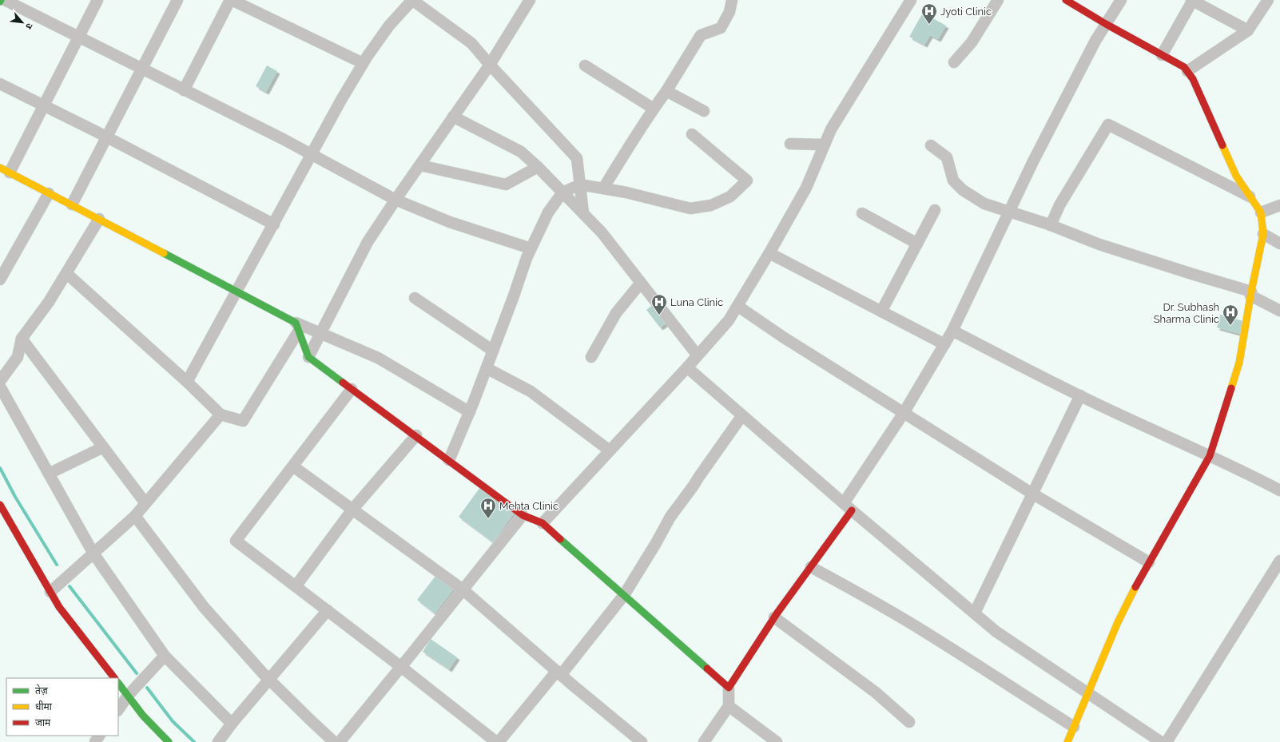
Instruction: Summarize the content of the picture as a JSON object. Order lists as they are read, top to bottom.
{
  "places": {
    "hospital": [
      "Jyoti Clinic",
      "Luna Clinic",
      "Dr. Subhash Sharma Clinic",
      "Mehta Clinic"
    ]
  },
  "legend": ["तेज़", "धीमा", "जाम"],
  "north": "bottom right"
}
